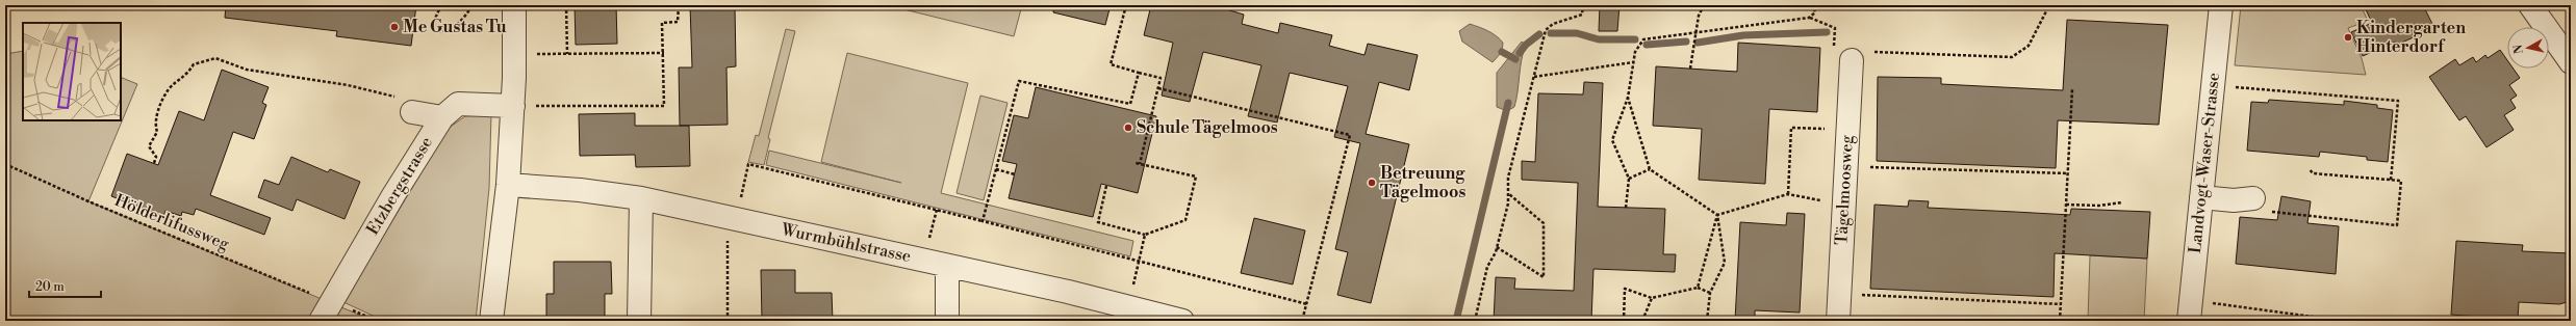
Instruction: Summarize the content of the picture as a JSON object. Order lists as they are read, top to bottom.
{
  "streets": {
    "street": [
      "Landvogt-Waser-Strasse",
      "Etzbergstrasse",
      "Tägelmoosweg",
      "Wurmbühlstrasse"
    ],
    "path": ["Hölderlifussweg"]
  },
  "crossings": [
    ["Etzbergstrasse", "Hölderlifussweg"]
  ],
  "places": [
    "Me Gustas Tu",
    "Kindergarten Hinterdorf",
    "Schule Tägelmoos",
    "Betreuung Tägelmoos"
  ],
  "scale_bar": "20 m",
  "north": "left"
}
